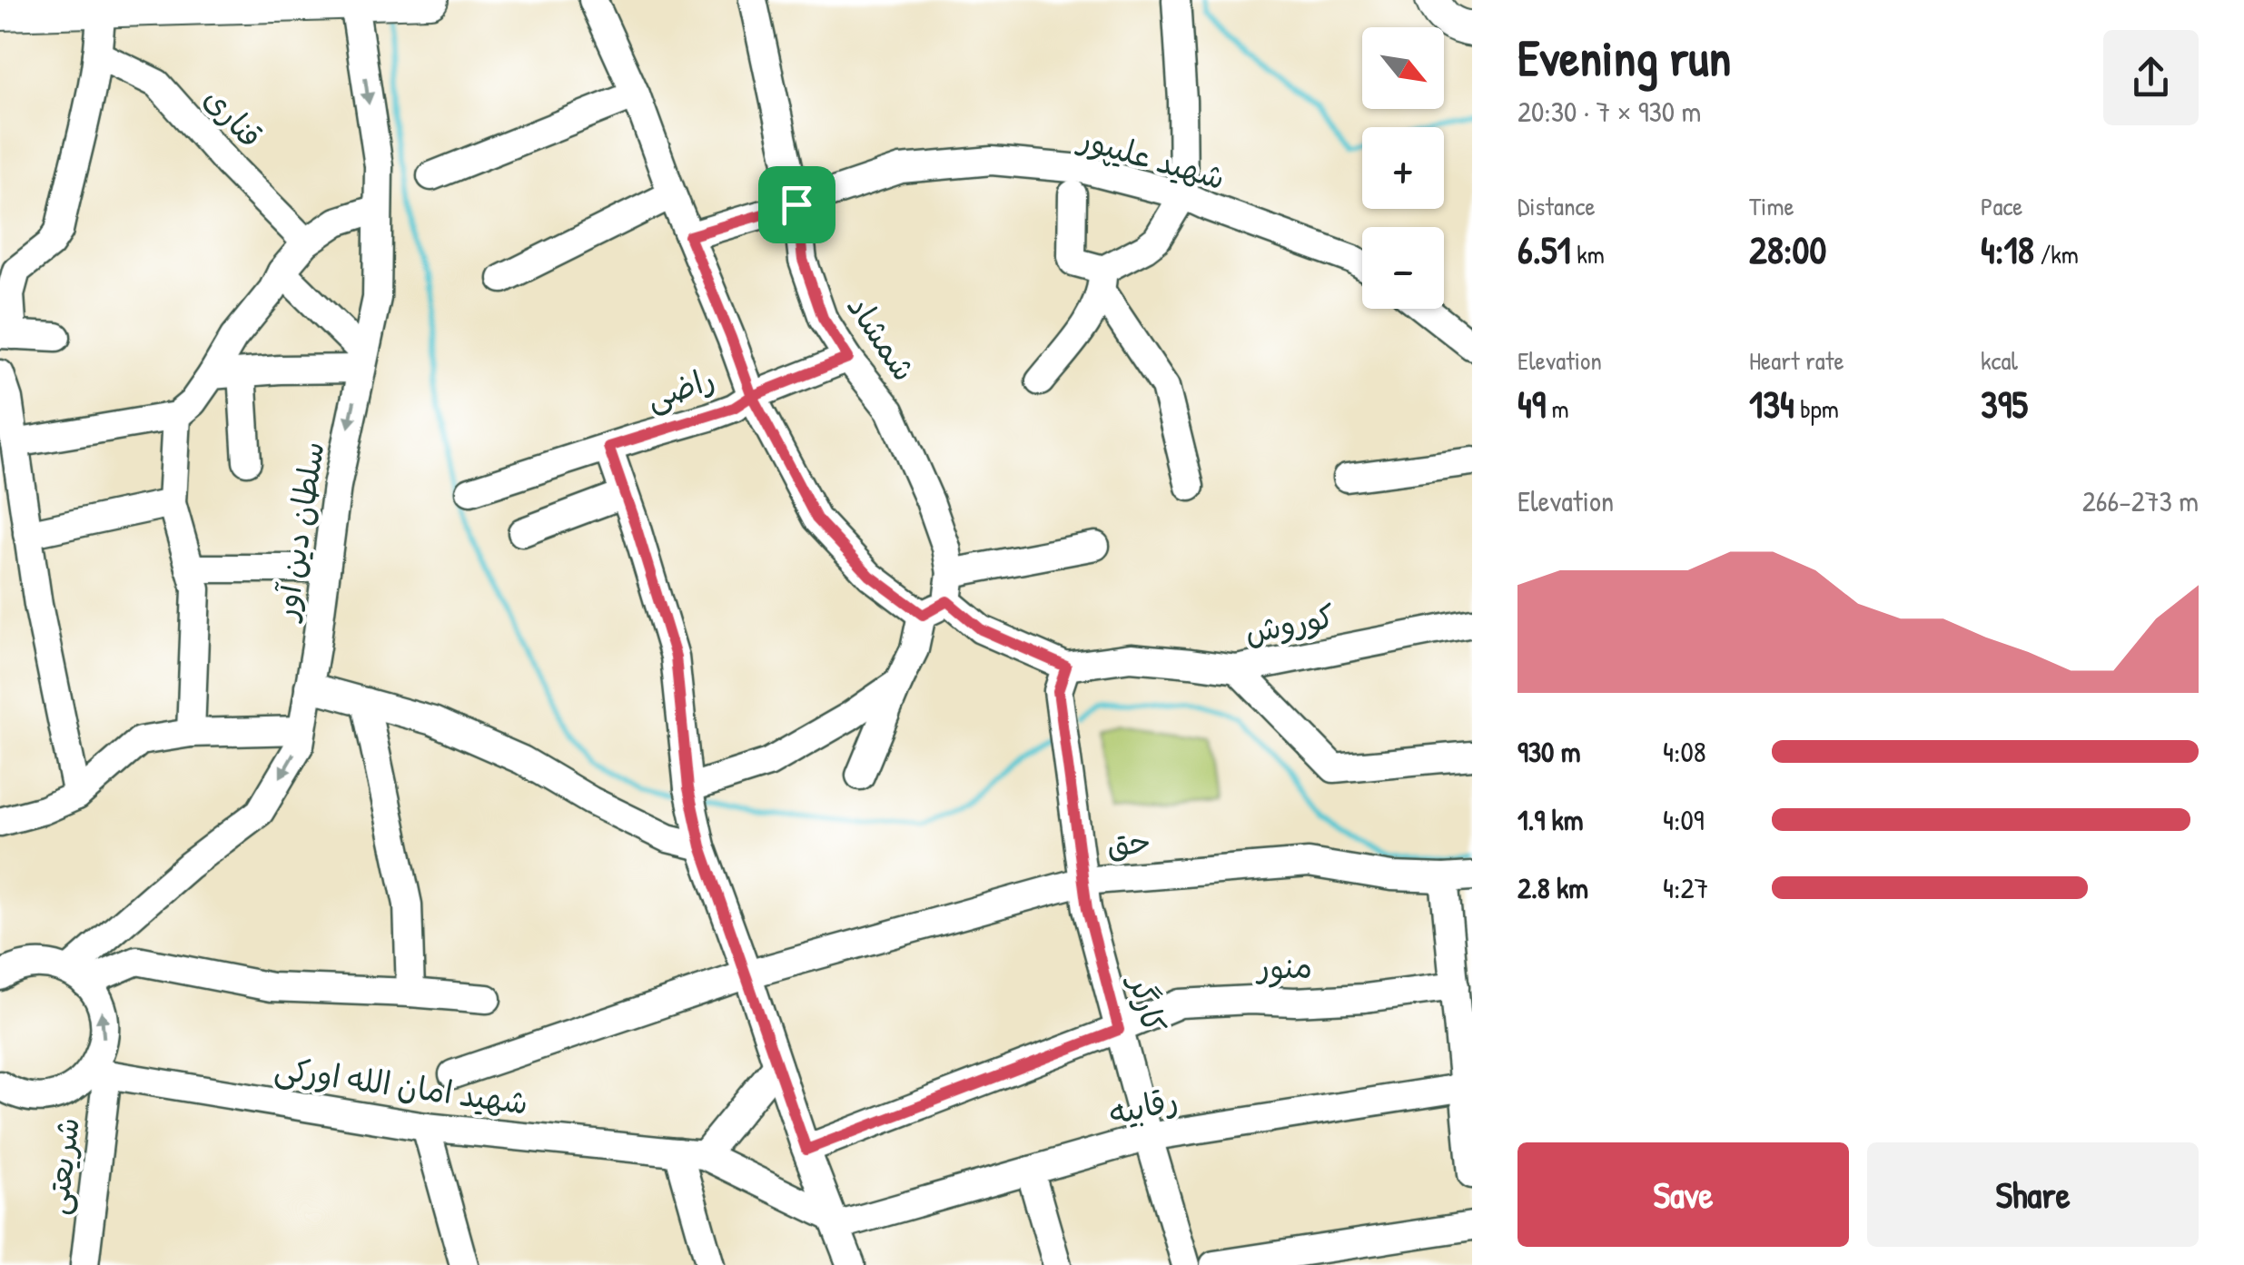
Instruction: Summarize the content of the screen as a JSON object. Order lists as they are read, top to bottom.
{
  "streets": {
    "street": [
      "قناری",
      "شهید علیپور",
      "شمشاد",
      "راضی",
      "سلطان دین آور",
      "کوروش",
      "حق",
      "منور",
      "کارگر",
      "شهید امان الله اورکی",
      "رقابیه",
      "شریعتی"
    ]
  },
  "crossings": [
    ["شهید علیپور", "شمشاد"],
    ["شهید علیپور", "راضی"],
    ["سلطان دین آور", "شریعتی"],
    ["کوروش", "کارگر"],
    ["حق", "کارگر"],
    ["منور", "کارگر"],
    ["کارگر", "رقابیه"],
    ["شهید امان الله اورکی", "رقابیه"],
    ["شهید امان الله اورکی", "شریعتی"]
  ],
  "north": "bottom right",
  "page": {
    "heading": ["Evening run", "20:30 · 7 × 930 m"],
    "map_buttons": ["+", "−"],
    "stats": [
      ["Distance", "6.51 km"],
      ["Time", "28:00"],
      ["Pace", "4:18 /km"],
      ["Elevation", "49 m"],
      ["Heart rate", "134 bpm"],
      ["kcal", "395"]
    ],
    "chart": ["Elevation", "266–273 m"],
    "list": [
      {
        "name": "930 m",
        "note": "4:08"
      },
      {
        "name": "1.9 km",
        "note": "4:09"
      },
      {
        "name": "2.8 km",
        "note": "4:27"
      }
    ],
    "buttons": ["Save", "Share"]
  }
}
